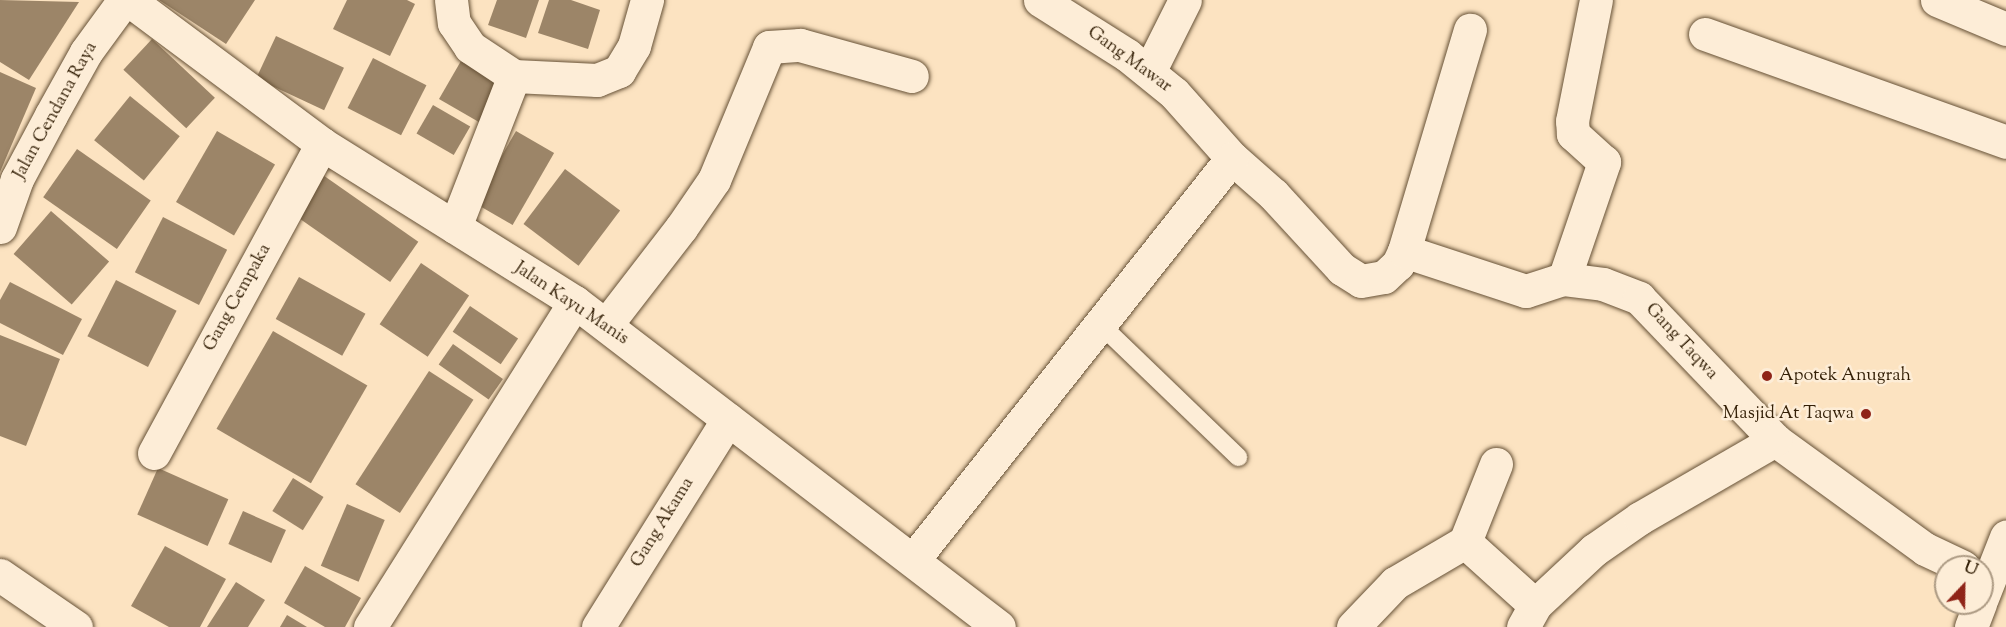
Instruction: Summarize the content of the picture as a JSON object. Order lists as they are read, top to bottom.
{
  "streets": {
    "street": [
      "Gang Mawar",
      "Jalan Cendana Raya",
      "Gang Cempaka",
      "Jalan Kayu Manis",
      "Gang Taqwa",
      "Gang Akama"
    ]
  },
  "crossings": [
    ["Gang Cempaka", "Jalan Kayu Manis"],
    ["Jalan Kayu Manis", "Gang Akama"]
  ],
  "places": ["Apotek Anugrah", "Masjid At Taqwa"],
  "north": "top"
}
